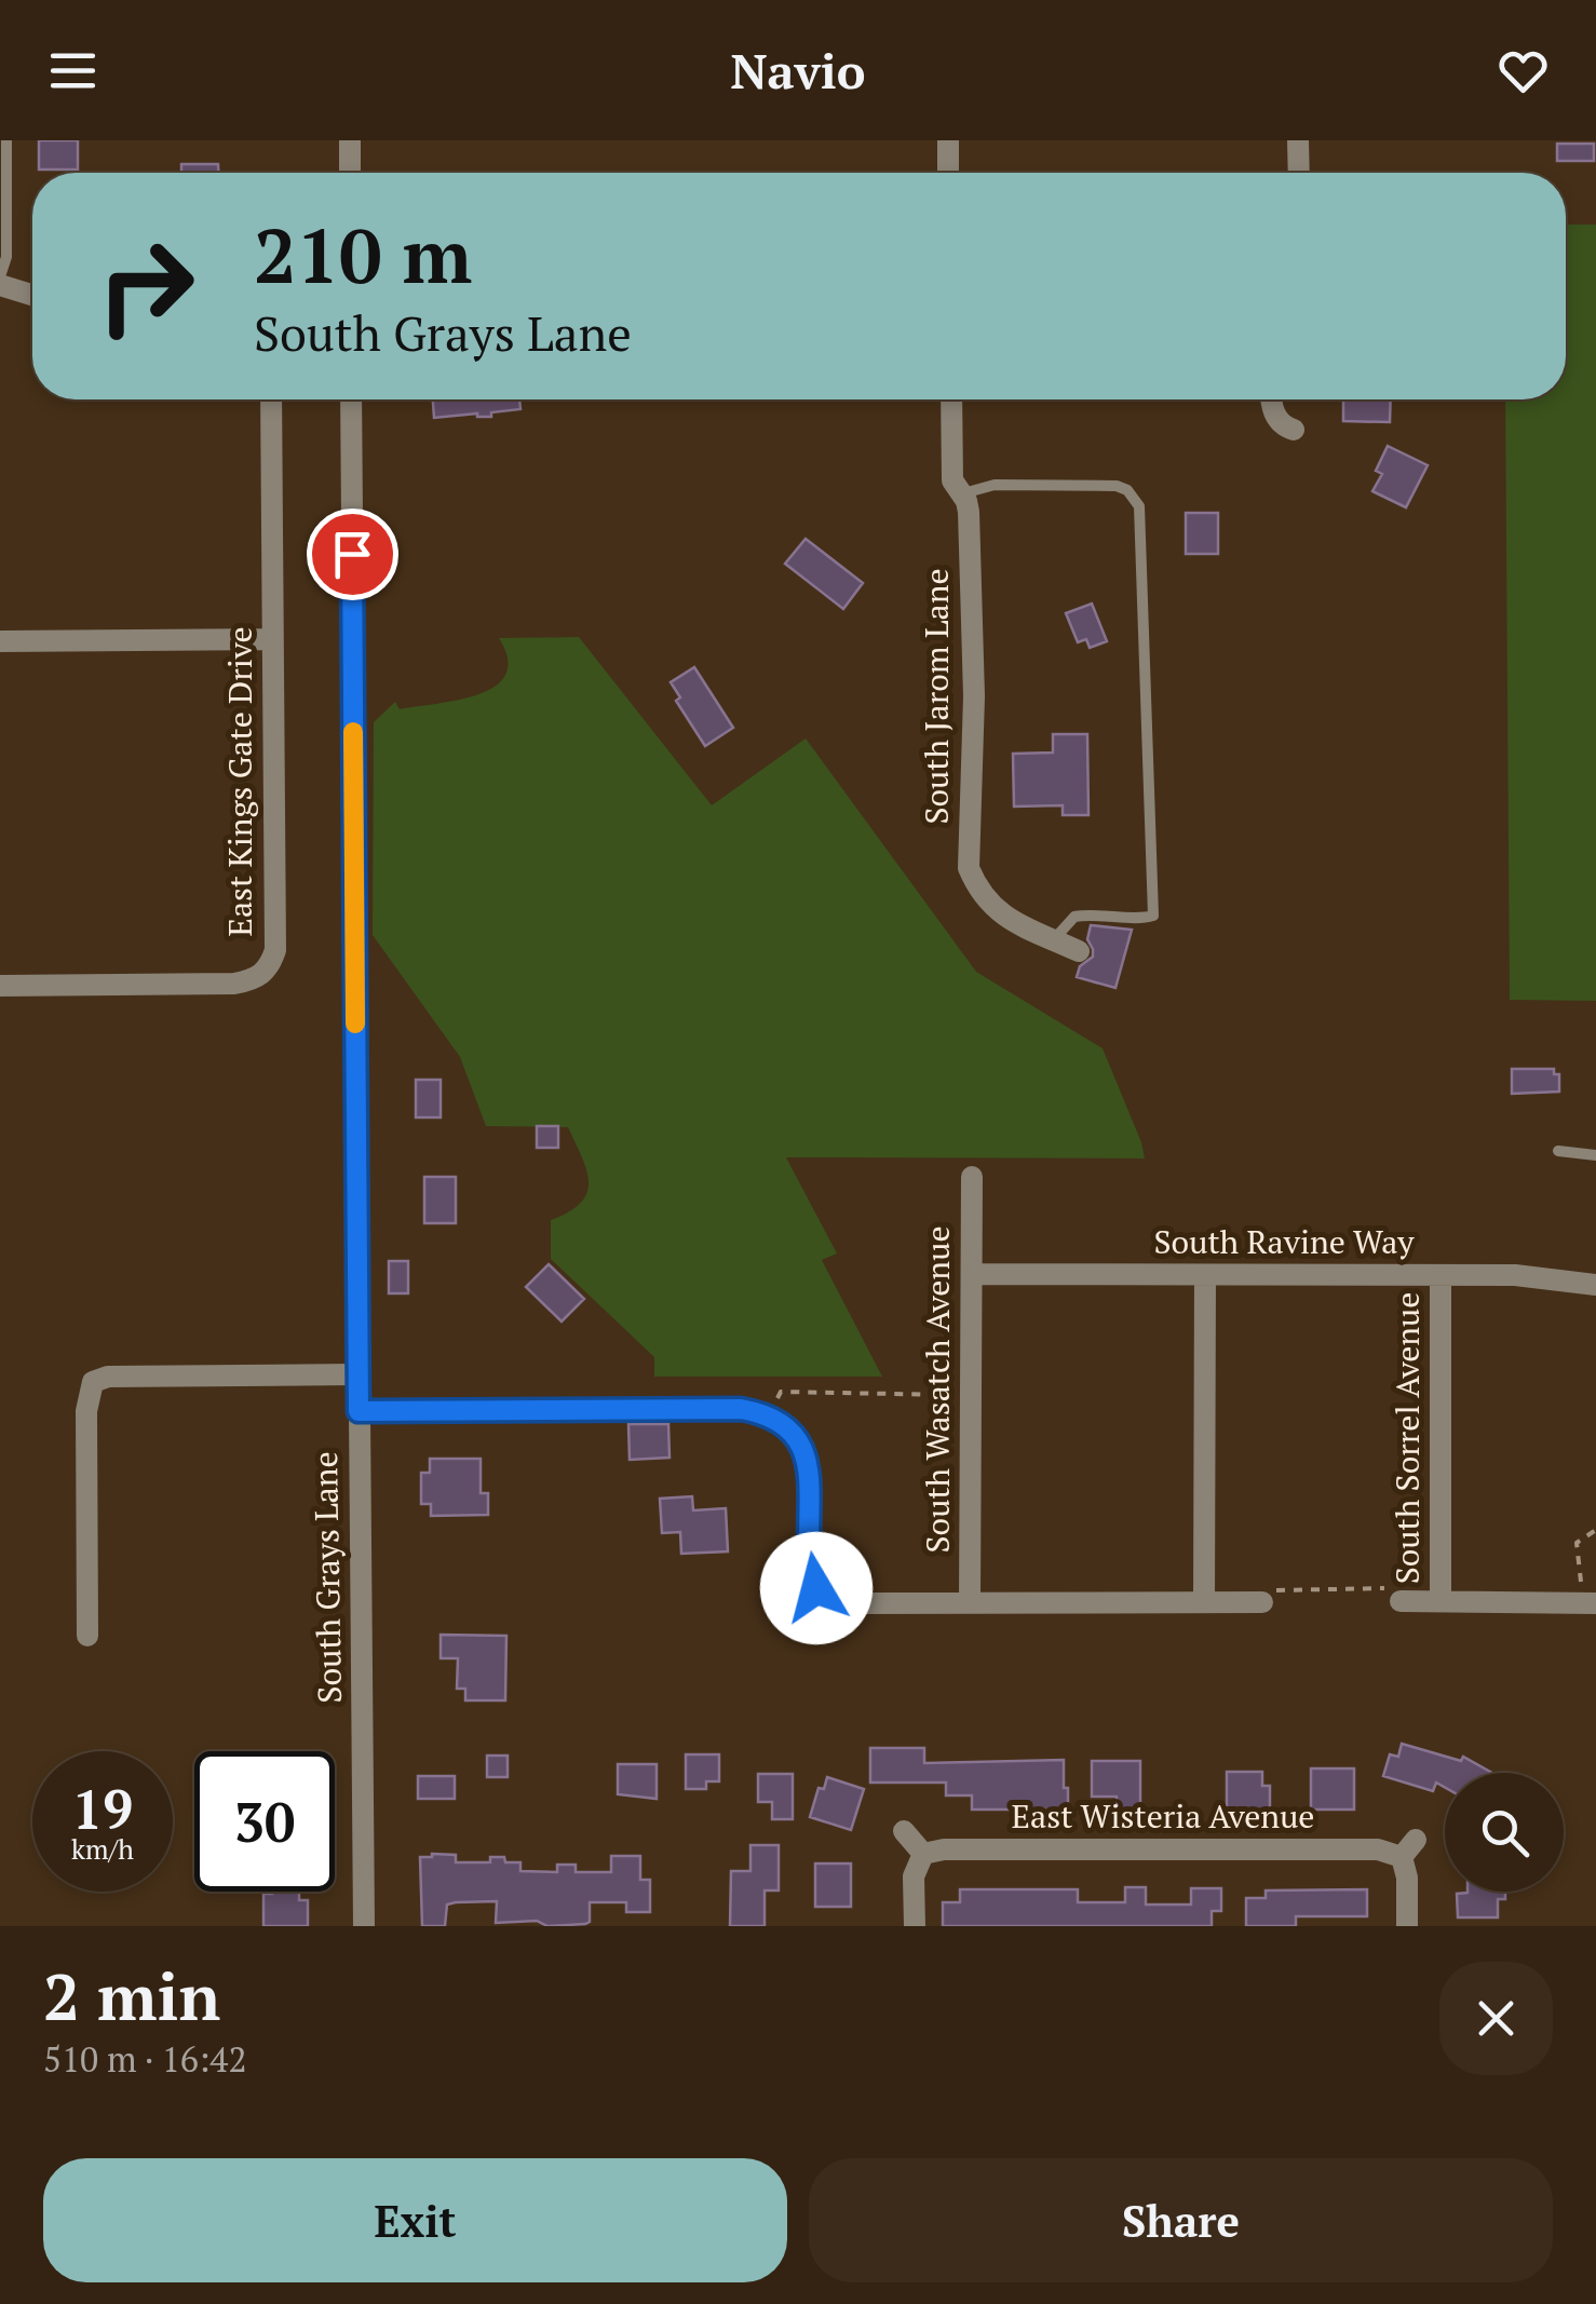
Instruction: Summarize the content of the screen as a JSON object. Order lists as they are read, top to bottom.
{
  "streets": {
    "street": [
      "South Jarom Lane",
      "East Kings Gate Drive",
      "South Ravine Way",
      "South Wasatch Avenue",
      "South Sorrel Avenue",
      "South Grays Lane",
      "East Wisteria Avenue"
    ]
  },
  "crossings": [
    ["South Ravine Way", "South Wasatch Avenue"],
    ["South Ravine Way", "South Sorrel Avenue"]
  ],
  "page": {
    "header": "Navio",
    "turn": ["210 m", "South Grays Lane"],
    "speed": "19 km/h",
    "limit": "30",
    "heading": ["2 min", "510 m · 16:42"],
    "buttons": ["Exit", "Share"]
  }
}
